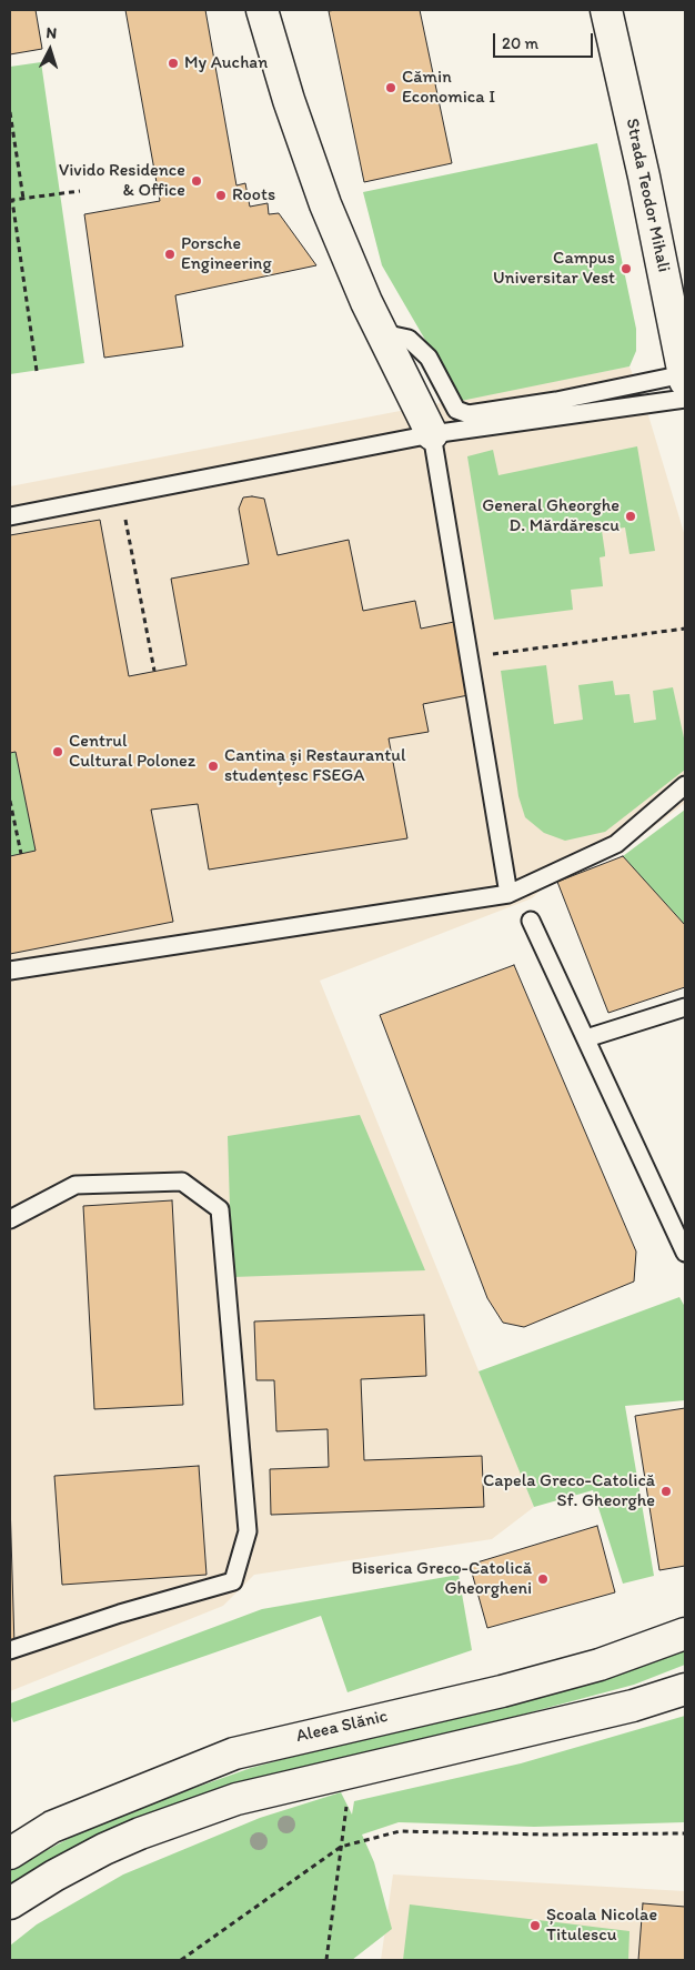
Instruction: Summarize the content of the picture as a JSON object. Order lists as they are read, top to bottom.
{
  "streets": {
    "main road": ["Strada Teodor Mihali", "Aleea Slănic"]
  },
  "places": [
    "My Auchan",
    "Cămin Economica I",
    "Vivido Residence & Office",
    "Roots",
    "Porsche Engineering",
    "Campus Universitar Vest",
    "General Gheorghe D. Mărdărescu",
    "Centrul Cultural Polonez",
    "Cantina și Restaurantul studențesc FSEGA",
    "Capela Greco-Catolică Sf. Gheorghe",
    "Biserica Greco-Catolică Gheorgheni",
    "Școala Nicolae Titulescu"
  ],
  "scale_bar": "20 m",
  "north": "top"
}
